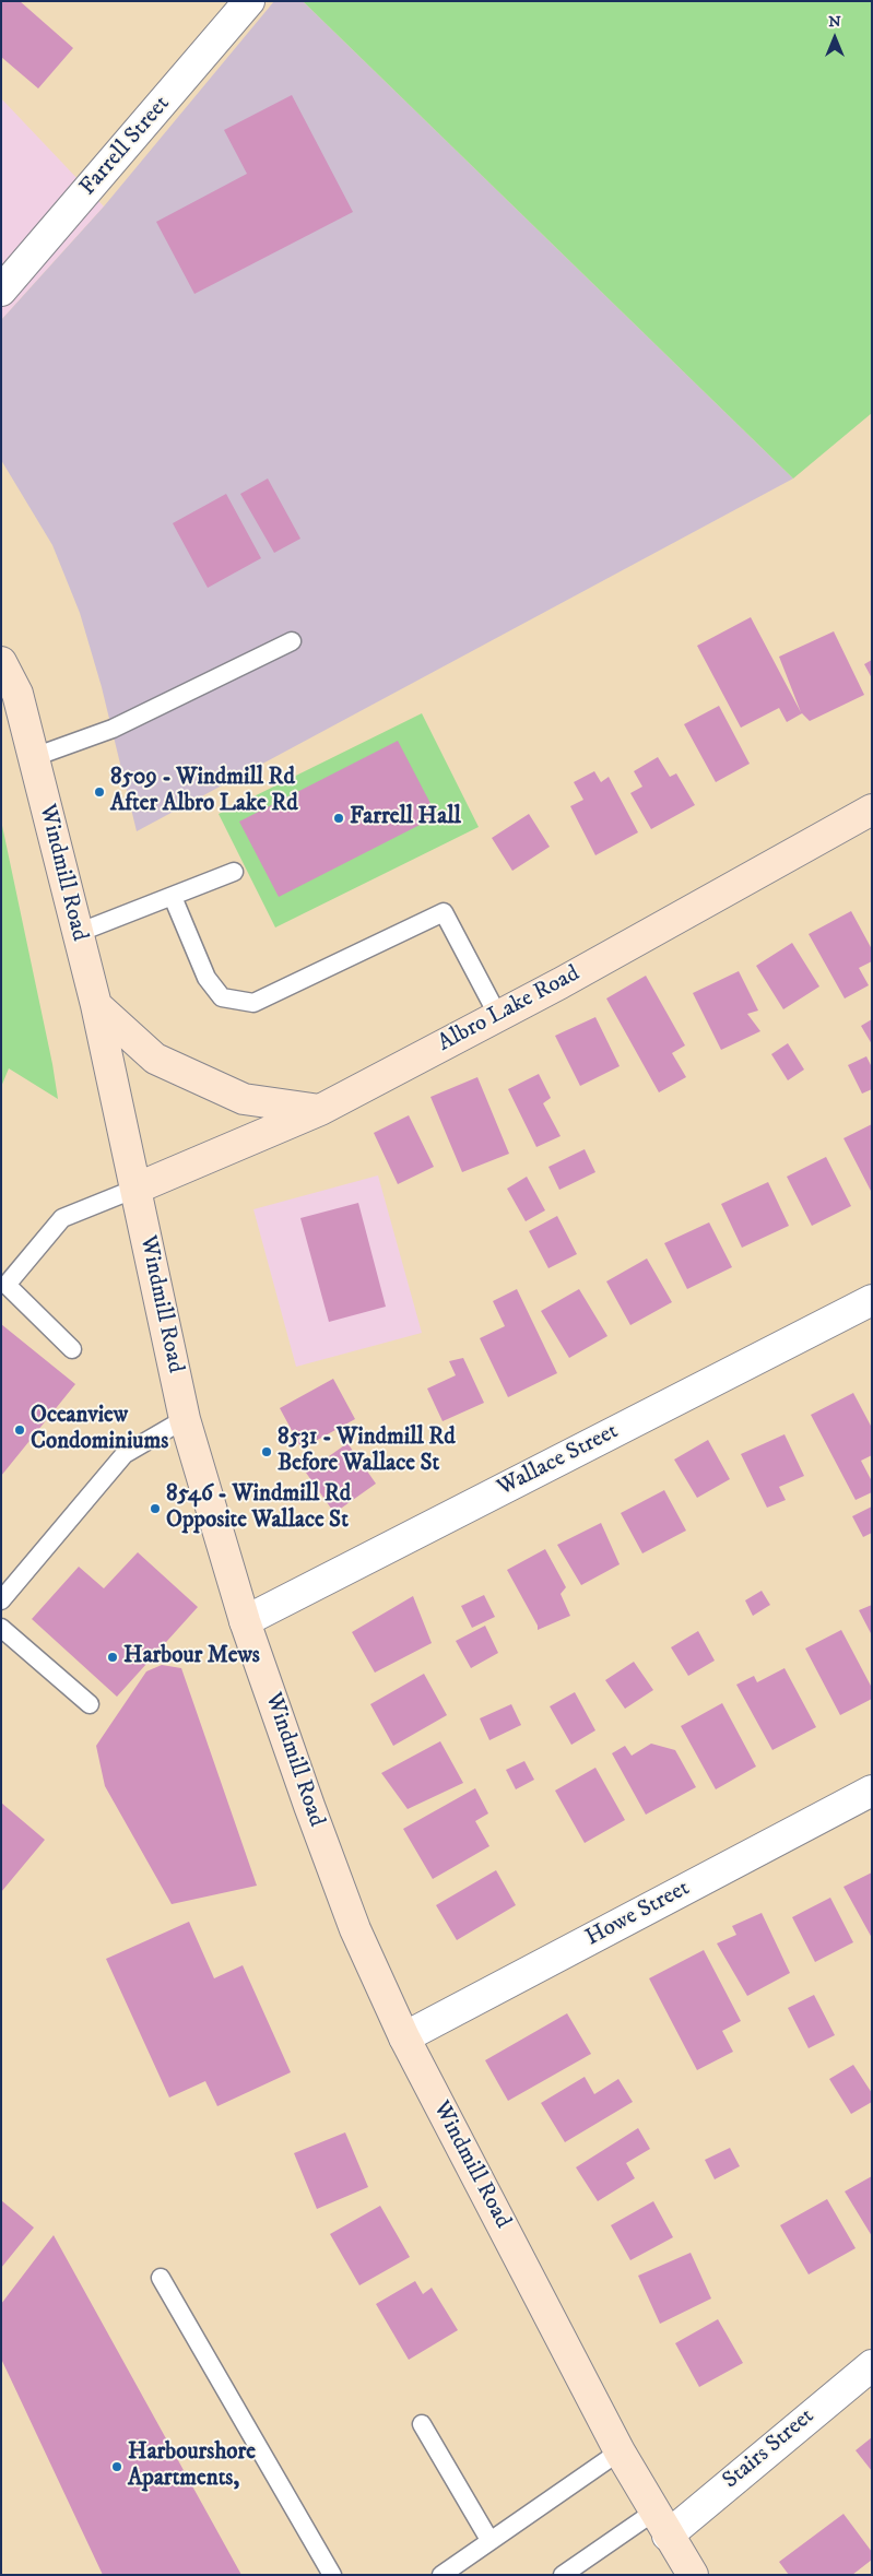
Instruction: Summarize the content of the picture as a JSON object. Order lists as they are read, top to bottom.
{
  "streets": {
    "main road": ["Windmill Road", "Albro Lake Road"],
    "street": [
      "Farrell Street",
      "Wallace Street",
      "Howe Street",
      "Stairs Street"
    ]
  },
  "crossings": [
    ["Windmill Road", "Albro Lake Road"],
    ["Windmill Road", "Wallace Street"],
    ["Windmill Road", "Howe Street"],
    ["Windmill Road", "Stairs Street"]
  ],
  "places": [
    "8509 - Windmill Rd After Albro Lake Rd",
    "Farrell Hall",
    "Oceanview Condominiums",
    "8531 - Windmill Rd Before Wallace St",
    "8546 - Windmill Rd Opposite Wallace St",
    "Harbour Mews",
    "Harbourshore Apartments,"
  ],
  "north": "top"
}
